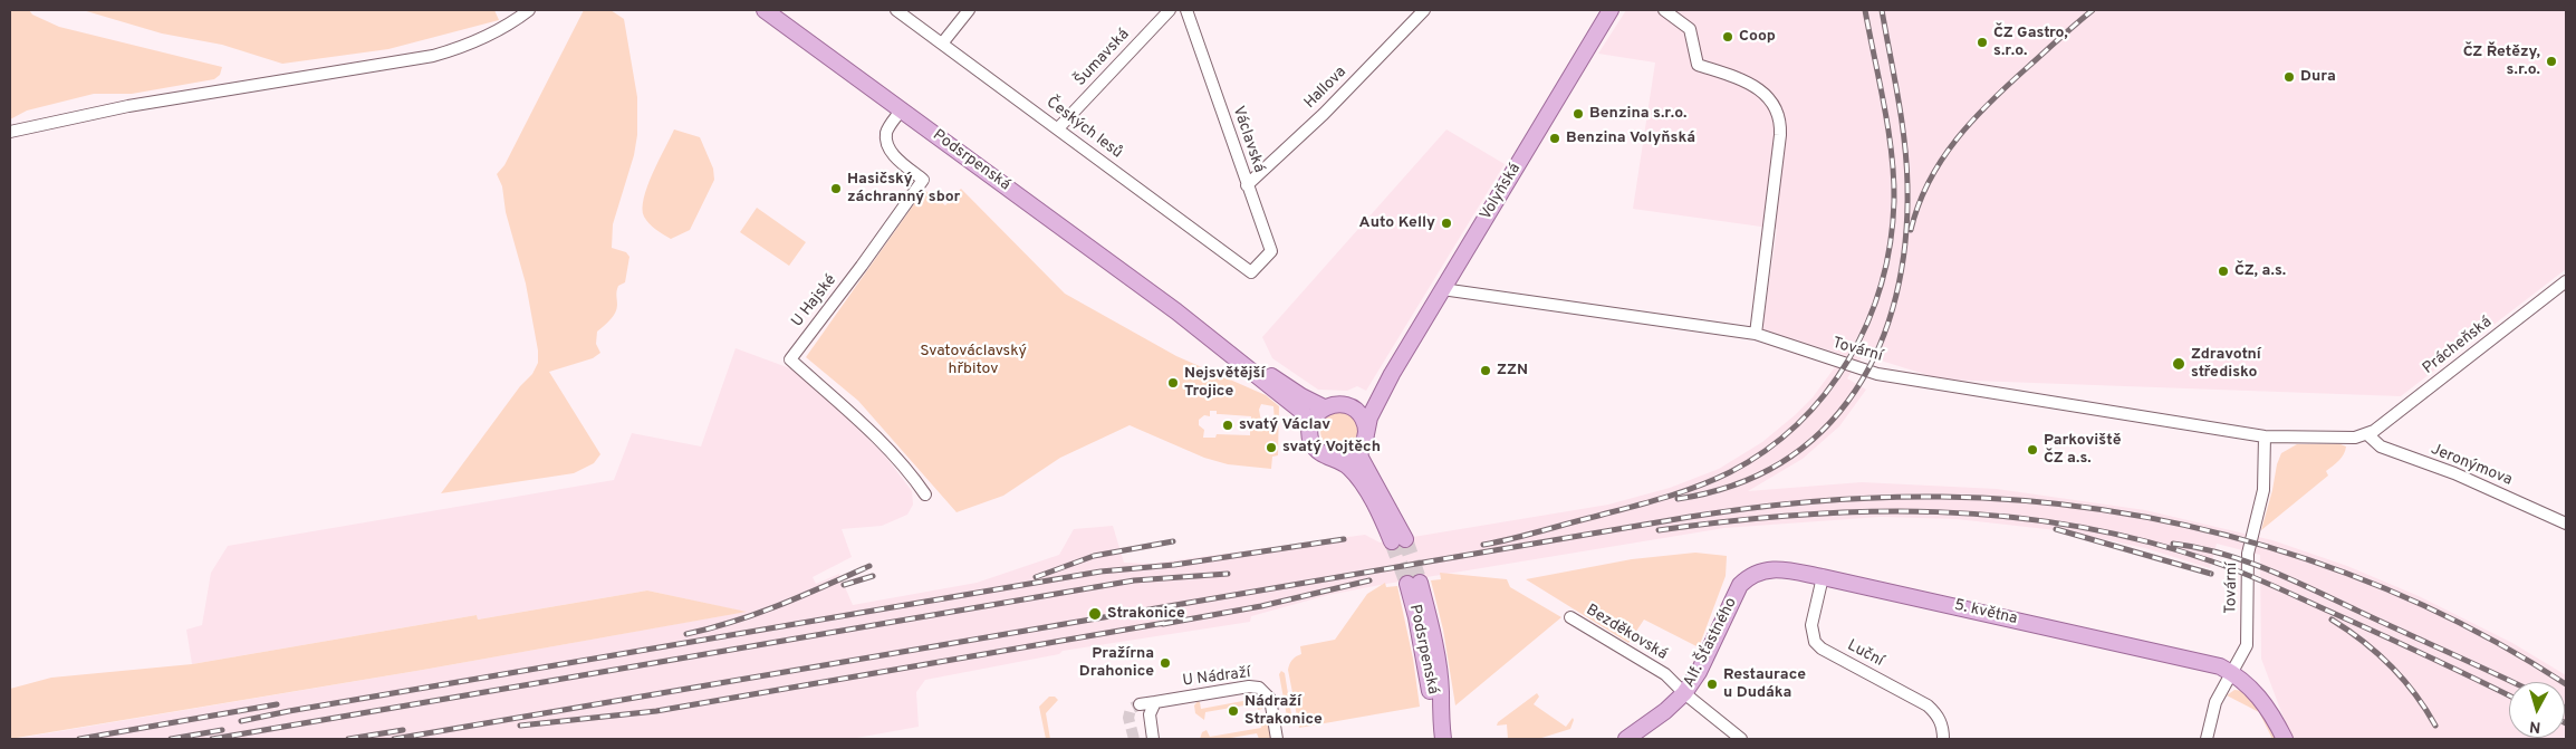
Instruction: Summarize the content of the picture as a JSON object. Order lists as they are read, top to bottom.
{
  "streets": {
    "main road": [
      "Podsrpenská",
      "Volyňská",
      "5. května",
      "Alf. Šťastného"
    ],
    "street": [
      "Šumavská",
      "Hallova",
      "Českých lesů",
      "Václavská",
      "U Hajské",
      "Prácheňská",
      "Tovární",
      "Jeronýmova",
      "Bezděkovská",
      "Luční",
      "U Nádraží"
    ]
  },
  "crossings": [
    ["Šumavská", "Českých lesů"],
    ["Hallova", "Václavská"],
    ["Českých lesů", "Václavská"],
    ["Podsrpenská", "Volyňská"],
    ["Podsrpenská", "U Hajské"],
    ["Volyňská", "Tovární"],
    ["Prácheňská", "Tovární"],
    ["Prácheňská", "Jeronýmova"],
    ["Tovární", "Jeronýmova"],
    ["Tovární", "5. května"],
    ["5. května", "Alf. Šťastného"],
    ["5. května", "Luční"],
    ["Bezděkovská", "Alf. Šťastného"]
  ],
  "parks": ["Svatováclavský hřbitov"],
  "places": [
    "Coop",
    "ČZ Gastro, s.r.o.",
    "ČZ Řetězy, s.r.o.",
    "Dura",
    "Benzina s.r.o.",
    "Benzina Volyňská",
    "Hasičský záchranný sbor",
    "Auto Kelly",
    "ČZ, a.s.",
    "Zdravotní středisko",
    "ZZN",
    "Nejsvětější Trojice",
    "svatý Václav",
    "svatý Vojtěch",
    "Parkoviště ČZ a.s.",
    "Strakonice",
    "Pražírna Drahonice",
    "Restaurace u Dudáka",
    "Nádraží Strakonice"
  ],
  "north": "bottom"
}
